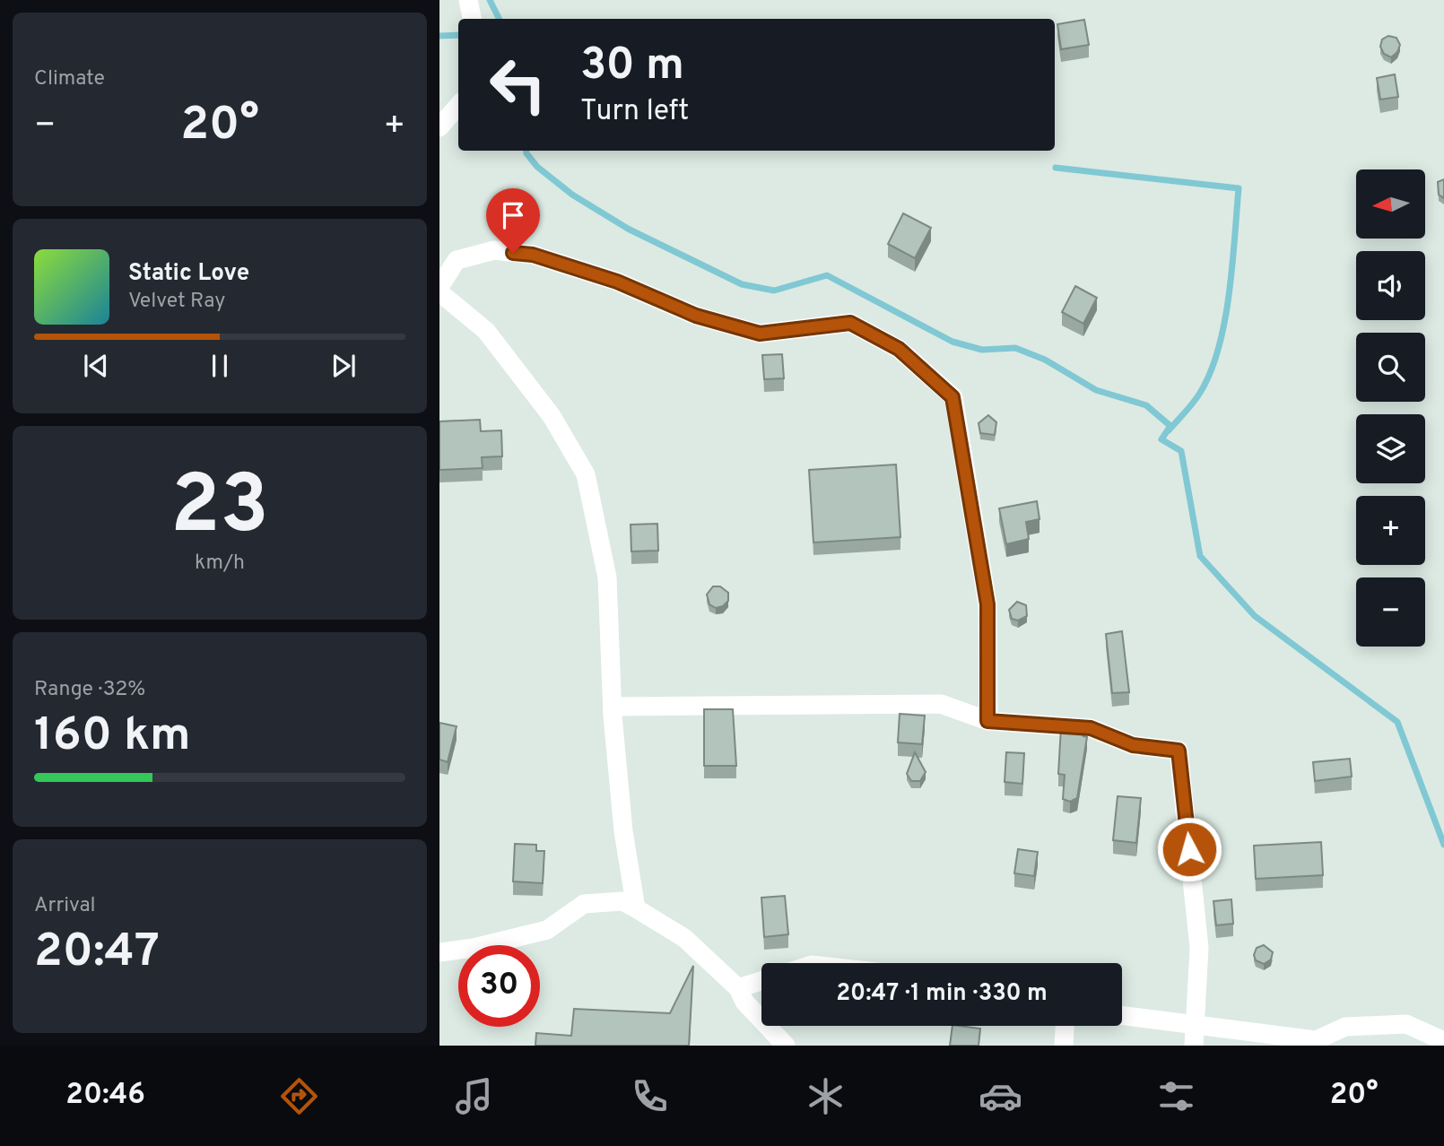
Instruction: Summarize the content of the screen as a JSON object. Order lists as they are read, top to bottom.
{
  "north": "left",
  "page": {
    "tile": [
      "Climate",
      ["23", "km/h"],
      ["Range · 32%", "160 km"],
      ["Arrival", "20:47"]
    ],
    "turn": ["30 m", "Turn left"],
    "heat": ["−", "20°", "+"],
    "map_buttons": ["+", "−"],
    "song": ["Static Love", "Velvet Ray"],
    "limit": "30",
    "trip": "20:47 · 1 min · 330 m",
    "tabs": ["20:46", "20°"]
  }
}
